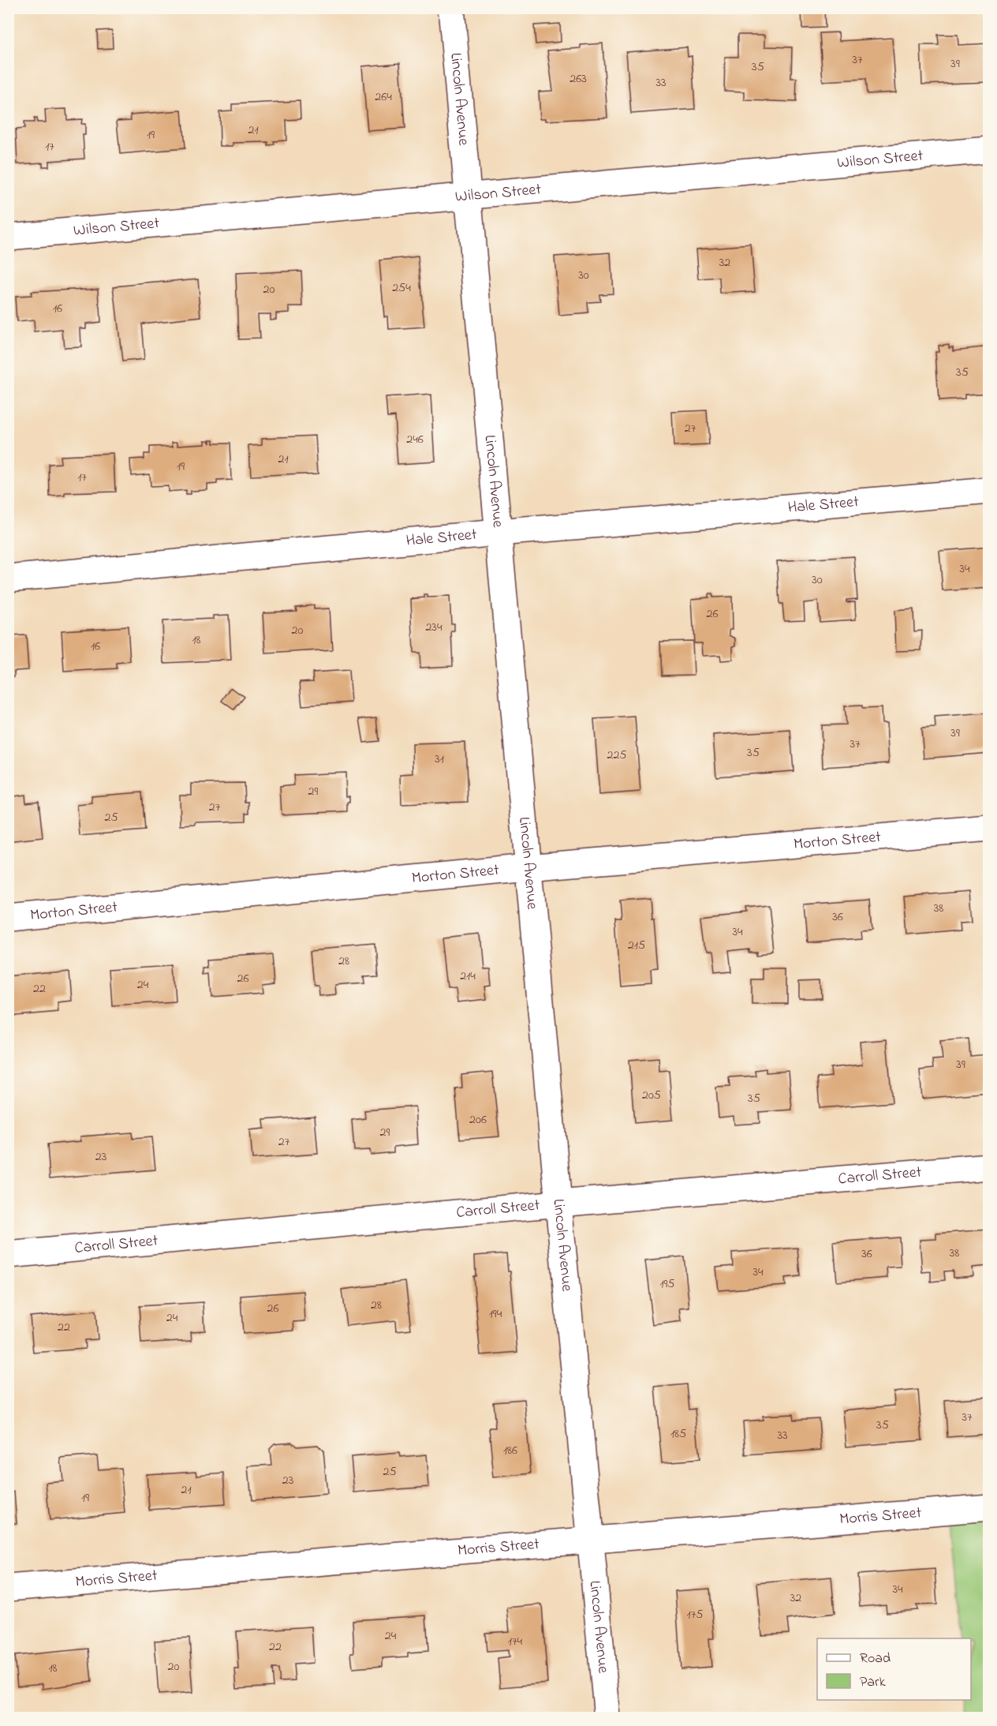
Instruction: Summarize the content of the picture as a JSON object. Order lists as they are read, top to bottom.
{
  "streets": {
    "street": [
      "Lincoln Avenue",
      "Wilson Street",
      "Hale Street",
      "Morton Street",
      "Carroll Street",
      "Morris Street"
    ]
  },
  "crossings": [
    ["Lincoln Avenue", "Wilson Street"],
    ["Lincoln Avenue", "Hale Street"],
    ["Lincoln Avenue", "Morton Street"],
    ["Lincoln Avenue", "Carroll Street"],
    ["Lincoln Avenue", "Morris Street"]
  ],
  "house_numbers": [
    "37",
    "39",
    "35",
    "263",
    "33",
    "264",
    "21",
    "19",
    "17",
    "32",
    "30",
    "254",
    "20",
    "16",
    "35",
    "27",
    "246",
    "21",
    "19",
    "17",
    "34",
    "30",
    "26",
    "234",
    "20",
    "18",
    "16",
    "39",
    "37",
    "35",
    "225",
    "31",
    "29",
    "27",
    "25",
    "38",
    "36",
    "34",
    "215",
    "28",
    "214",
    "26",
    "24",
    "22",
    "39",
    "205",
    "35",
    "206",
    "29",
    "27",
    "23",
    "38",
    "36",
    "34",
    "195",
    "28",
    "26",
    "194",
    "24",
    "22",
    "37",
    "35",
    "185",
    "33",
    "186",
    "25",
    "23",
    "21",
    "19",
    "34",
    "32",
    "175",
    "24",
    "174",
    "22",
    "20",
    "18"
  ],
  "legend": ["Road", "Park"]
}
